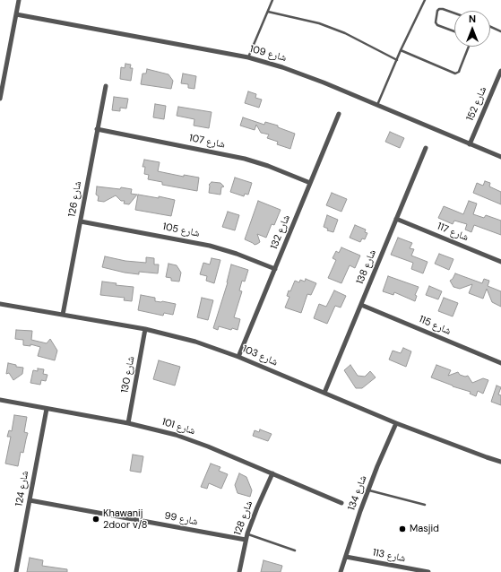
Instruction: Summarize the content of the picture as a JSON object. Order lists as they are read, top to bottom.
{
  "streets": {
    "street": [
      "شارع 109",
      "شارع 152",
      "شارع 107",
      "شارع 126",
      "شارع 105",
      "شارع 132",
      "شارع 117",
      "شارع 138",
      "شارع 115",
      "شارع 103",
      "شارع 130",
      "شارع 101",
      "شارع 124",
      "شارع 134",
      "شارع 128",
      "شارع 99",
      "شارع 113"
    ]
  },
  "crossings": [
    ["شارع 109", "شارع 152"],
    ["شارع 107", "شارع 126"],
    ["شارع 107", "شارع 132"],
    ["شارع 126", "شارع 105"],
    ["شارع 126", "شارع 103"],
    ["شارع 105", "شارع 132"],
    ["شارع 132", "شارع 103"],
    ["شارع 117", "شارع 138"],
    ["شارع 138", "شارع 115"],
    ["شارع 138", "شارع 103"],
    ["شارع 103", "شارع 130"],
    ["شارع 103", "شارع 134"],
    ["شارع 130", "شارع 101"],
    ["شارع 101", "شارع 124"],
    ["شارع 101", "شارع 128"],
    ["شارع 124", "شارع 99"],
    ["شارع 134", "شارع 113"],
    ["شارع 128", "شارع 99"]
  ],
  "places": ["Khawanij 2door v/8", "Masjid"],
  "north": "top"
}
